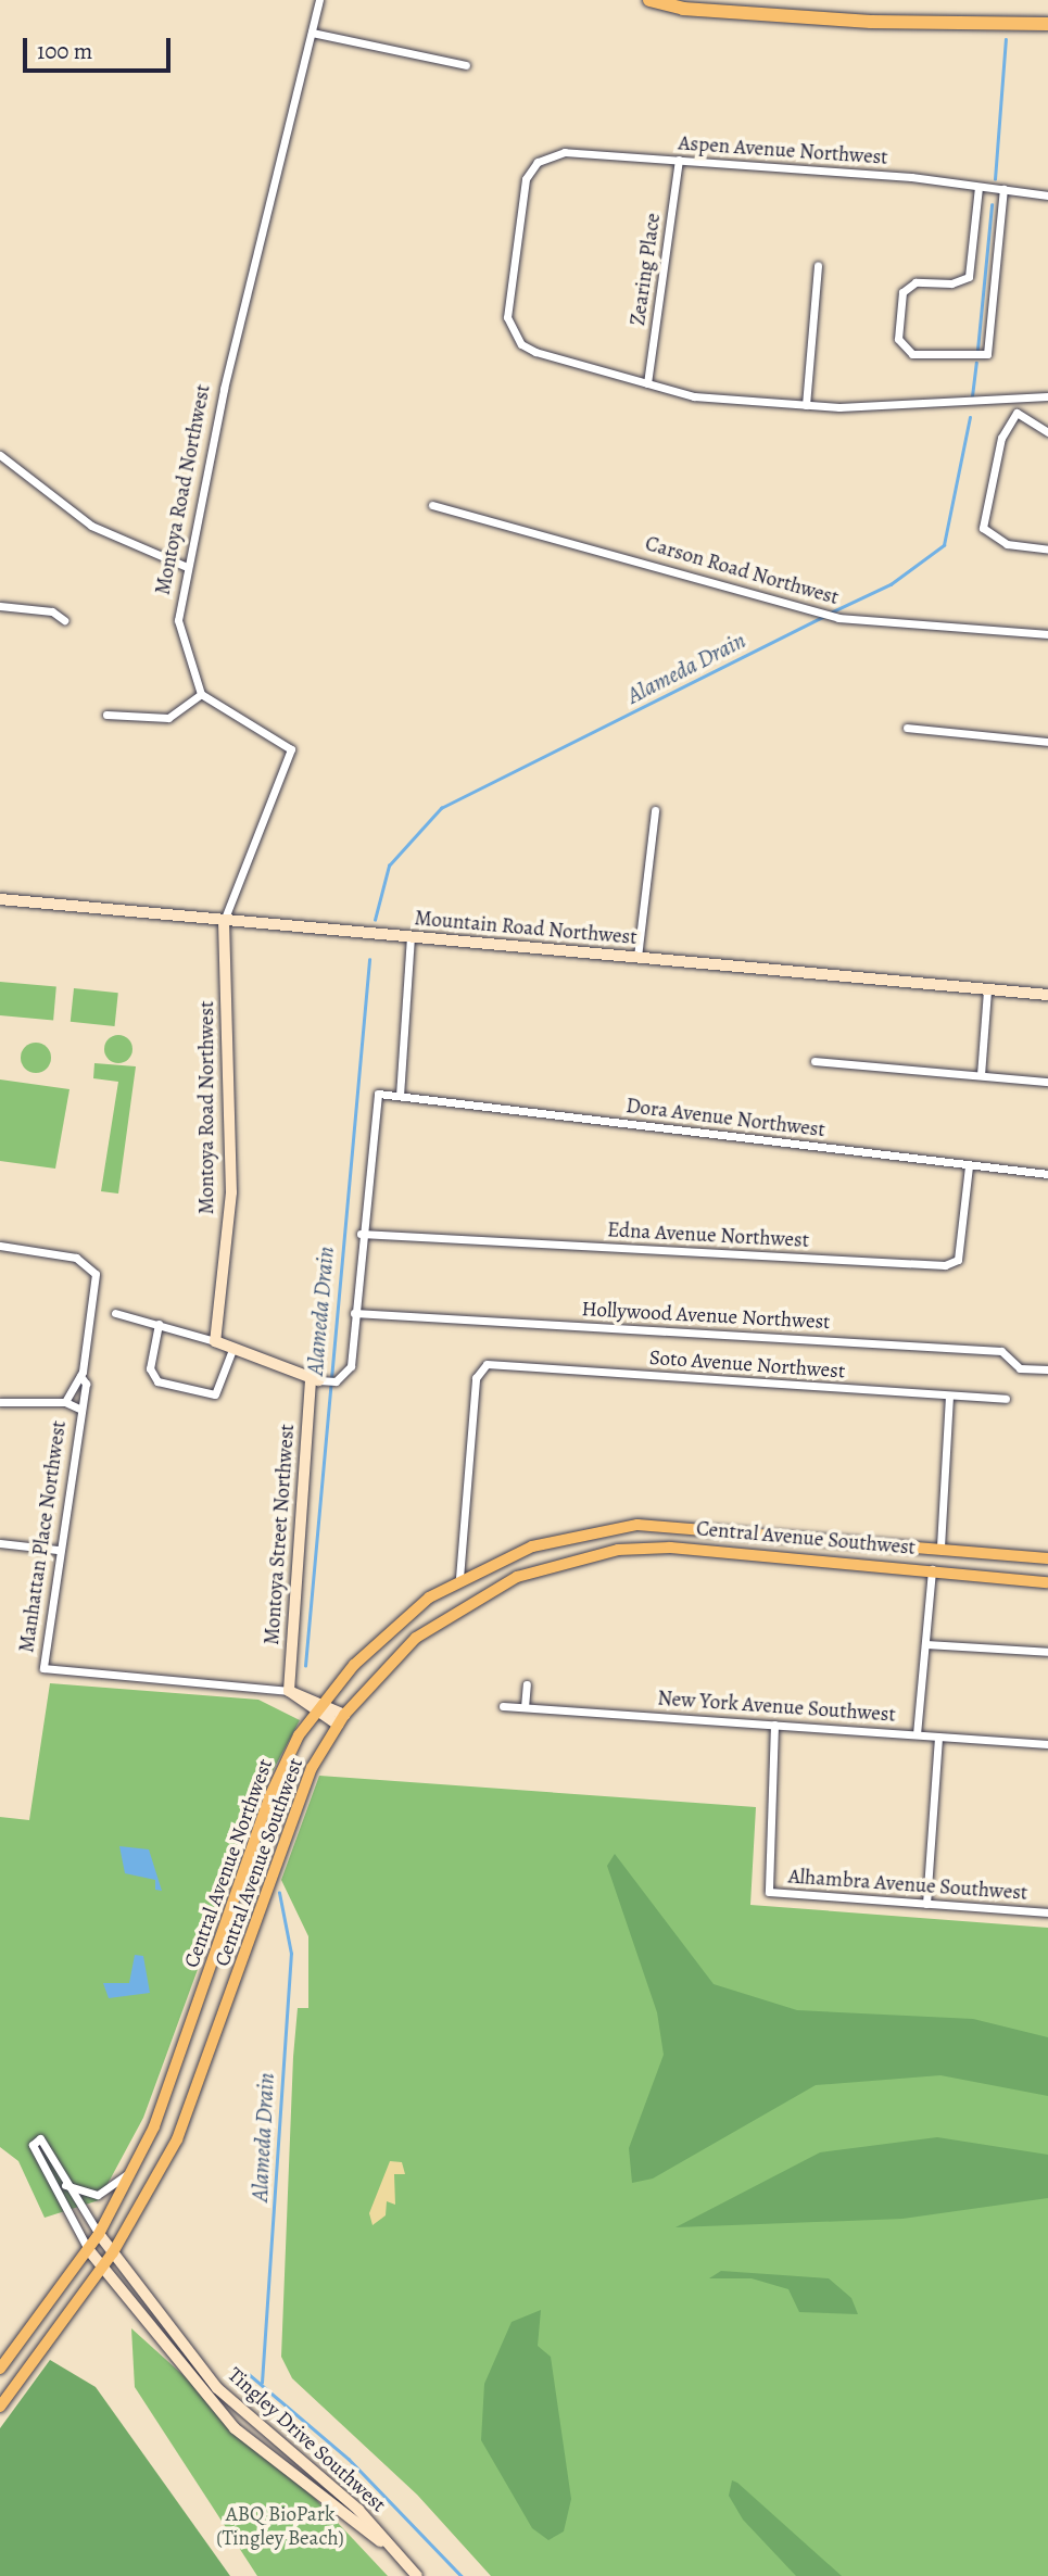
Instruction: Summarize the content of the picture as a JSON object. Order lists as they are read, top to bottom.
{
  "streets": {
    "main road": ["Central Avenue Southwest", "Central Avenue Northwest"],
    "street": [
      "Aspen Avenue Northwest",
      "Zearing Place",
      "Montoya Road Northwest",
      "Carson Road Northwest",
      "Mountain Road Northwest",
      "Dora Avenue Northwest",
      "Edna Avenue Northwest",
      "Hollywood Avenue Northwest",
      "Soto Avenue Northwest",
      "Montoya Street Northwest",
      "Manhattan Place Northwest",
      "New York Avenue Southwest",
      "Alhambra Avenue Southwest",
      "Tingley Drive Southwest"
    ]
  },
  "crossings": [
    ["Aspen Avenue Northwest", "Zearing Place"],
    ["Montoya Road Northwest", "Mountain Road Northwest"],
    ["Dora Avenue Northwest", "Edna Avenue Northwest"],
    ["Soto Avenue Northwest", "Central Avenue Northwest"],
    ["Montoya Street Northwest", "Manhattan Place Northwest"],
    ["Central Avenue Southwest", "Tingley Drive Southwest"],
    ["New York Avenue Southwest", "Alhambra Avenue Southwest"],
    ["Central Avenue Northwest", "Tingley Drive Southwest"]
  ],
  "water": ["Alameda Drain"],
  "parks": ["ABQ BioPark (Tingley Beach)"],
  "scale_bar": "100 m"
}
